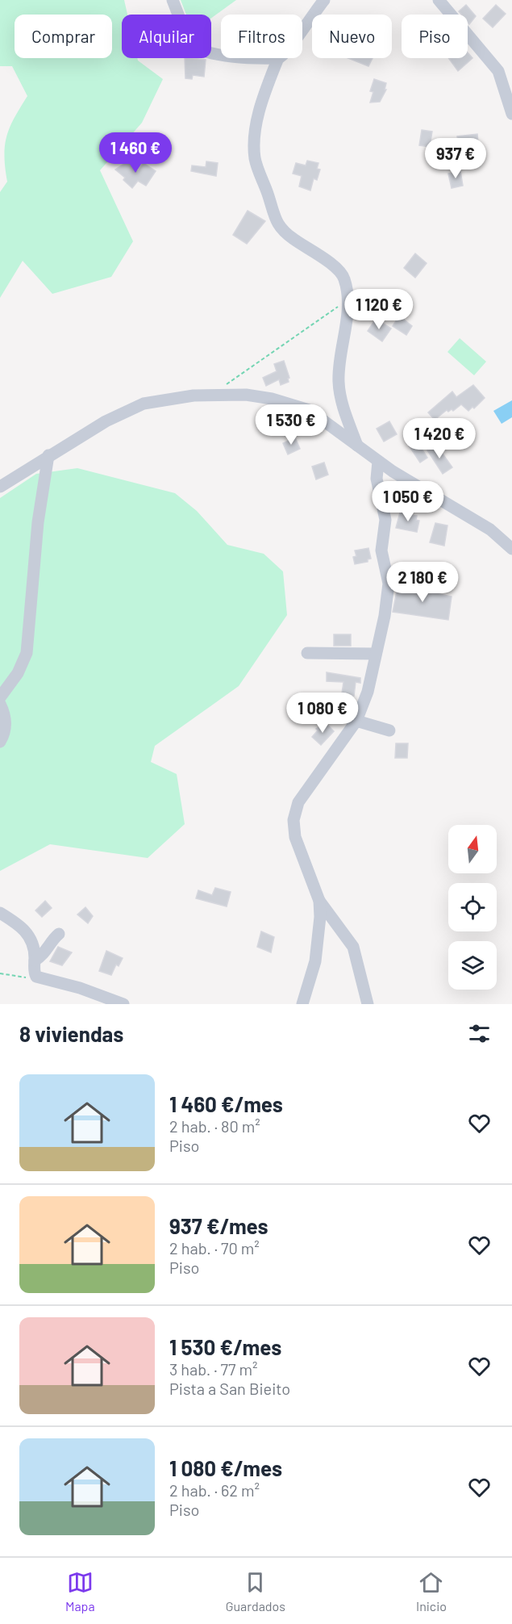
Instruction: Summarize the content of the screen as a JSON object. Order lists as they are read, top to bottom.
{
  "north": "top",
  "page": {
    "chip": [
      "Comprar",
      "Alquilar",
      "Filtros",
      "Nuevo",
      "Piso"
    ],
    "price": [
      "1 460 €",
      "937 €",
      "1 120 €",
      "1 530 €",
      "1 420 €",
      "1 050 €",
      "2 180 €",
      "1 080 €"
    ],
    "heading": "8 viviendas",
    "list": [
      {
        "name": "1 460 €/mes",
        "note": "2 hab. · 80 m² · Piso"
      },
      {
        "name": "937 €/mes",
        "note": "2 hab. · 70 m² · Piso"
      },
      {
        "name": "1 530 €/mes",
        "note": "3 hab. · 77 m² · Pista a San Bieito"
      },
      {
        "name": "1 080 €/mes",
        "note": "2 hab. · 62 m² · Piso"
      }
    ],
    "tabs": ["Mapa", "Guardados", "Inicio"]
  }
}
